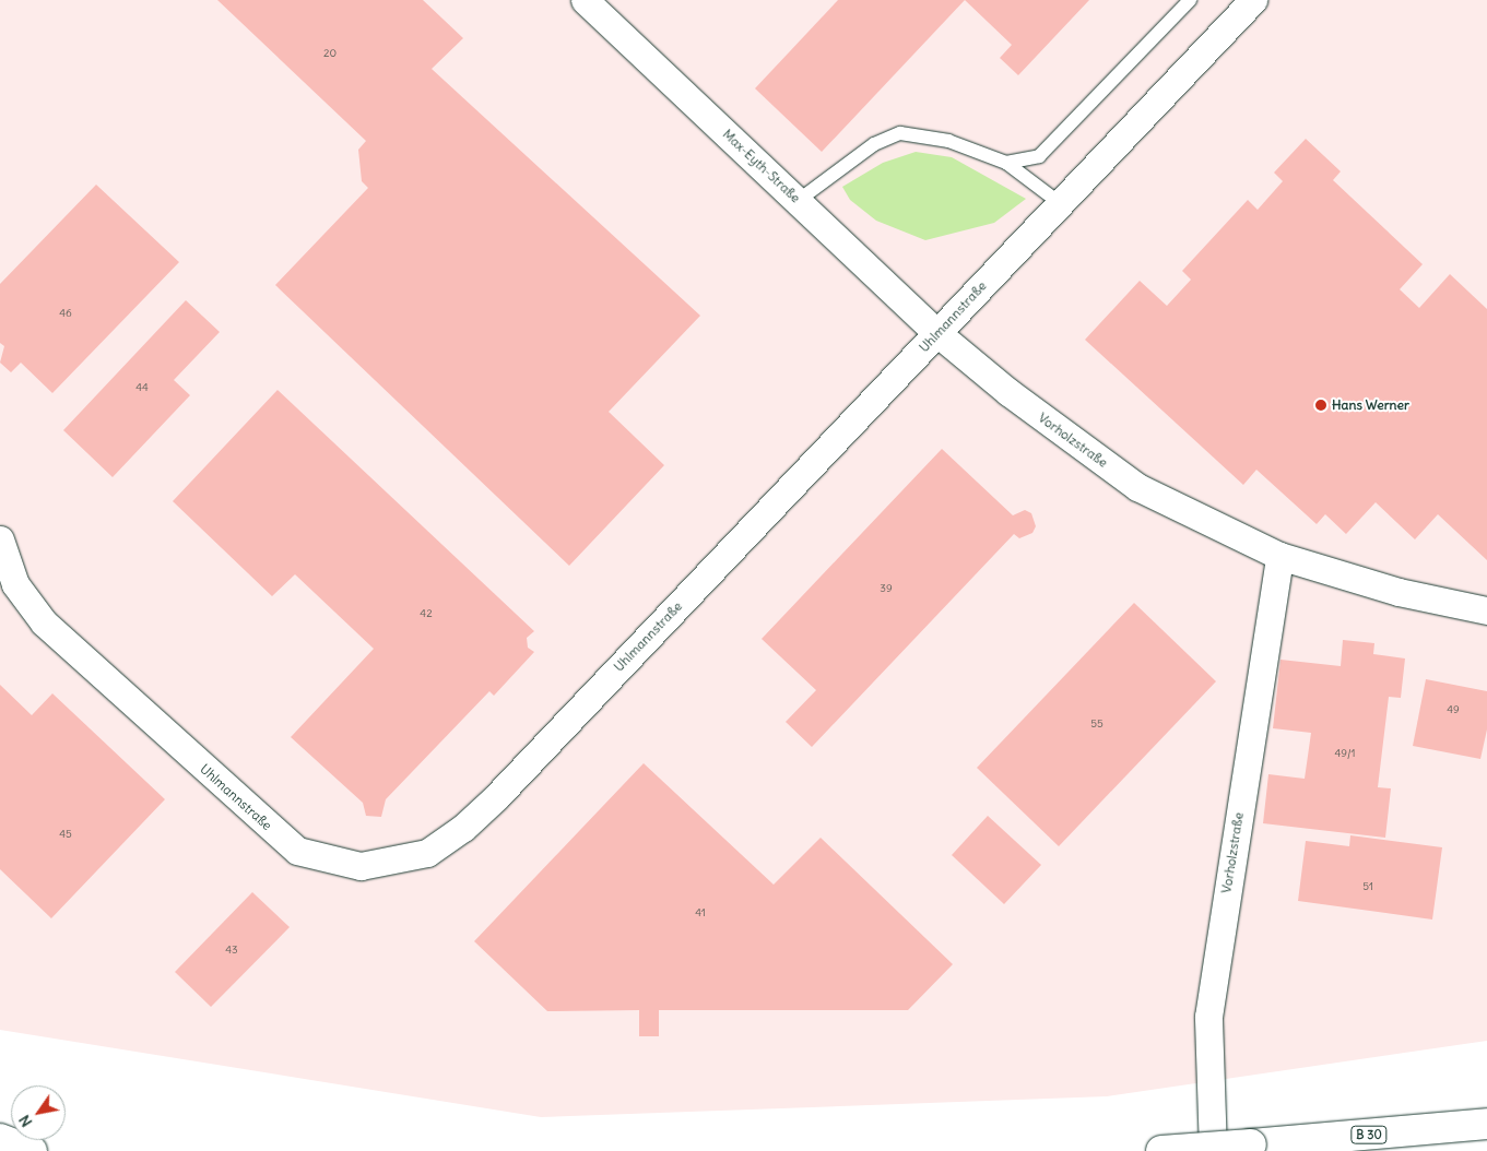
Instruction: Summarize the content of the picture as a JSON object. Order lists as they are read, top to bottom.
{
  "streets": {
    "highway": ["B 30"],
    "street": ["Max-Eyth-Straße", "Uhlmannstraße", "Vorholzstraße"]
  },
  "crossings": [
    ["Max-Eyth-Straße", "Uhlmannstraße"],
    ["Max-Eyth-Straße", "Vorholzstraße"],
    ["Uhlmannstraße", "Vorholzstraße"]
  ],
  "places": ["Hans Werner"],
  "house_numbers": [
    "20",
    "46",
    "44",
    "39",
    "42",
    "49",
    "55",
    "49/1",
    "45",
    "51",
    "41",
    "43"
  ],
  "north": "bottom left"
}
